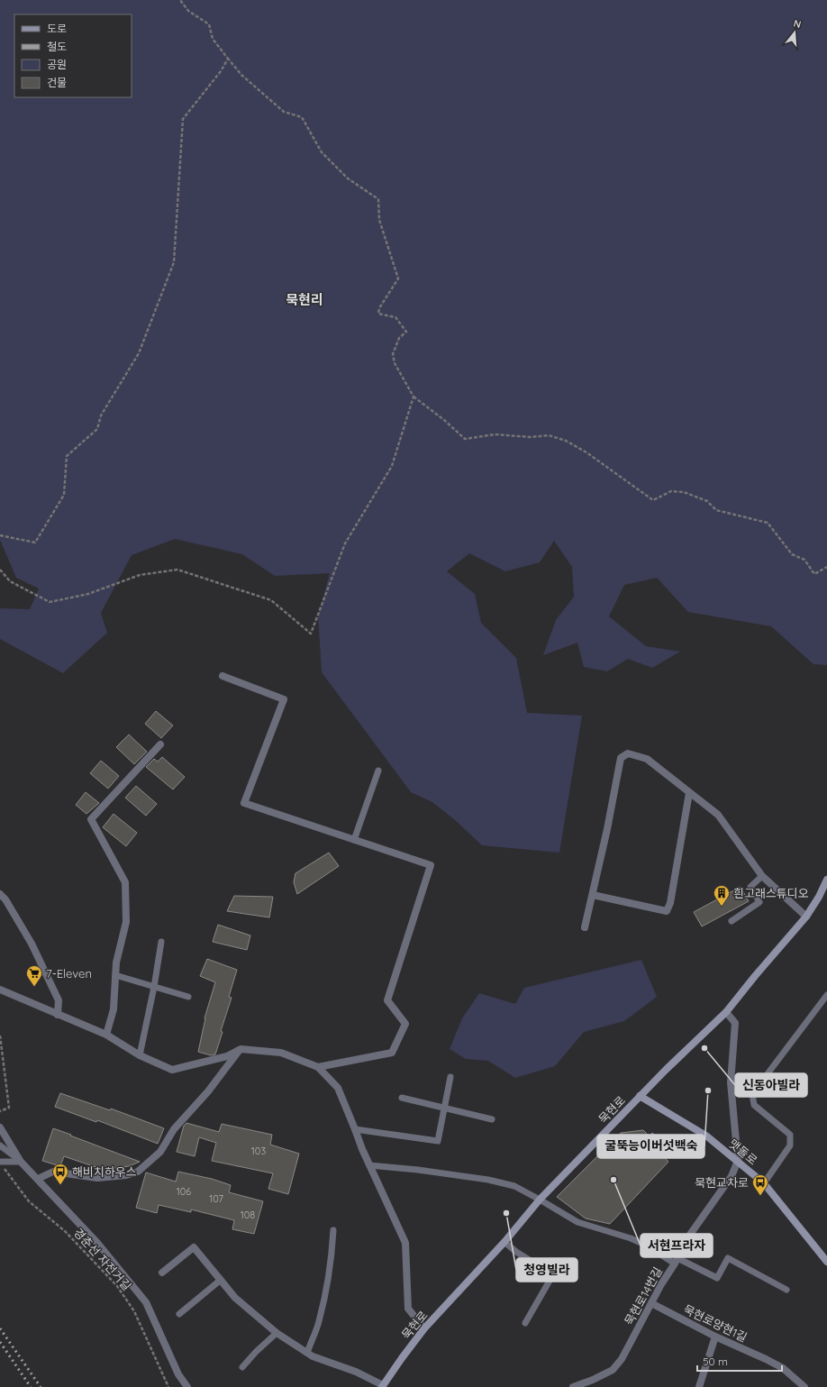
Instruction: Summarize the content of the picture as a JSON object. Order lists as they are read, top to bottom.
{
  "streets": {
    "street": [
      "묵현로",
      "맷돌로",
      "묵현로14번길",
      "묵현로양현1길"
    ],
    "path": ["경춘선 자전거길"]
  },
  "crossings": [
    ["묵현로", "맷돌로"],
    ["묵현로", "묵현로14번길"],
    ["맷돌로", "묵현로14번길"],
    ["묵현로14번길", "묵현로양현1길"]
  ],
  "districts": ["묵현리"],
  "places": {
    "building": ["흰고래스튜디오"],
    "supermarket": ["7-Eleven"],
    "other": [
      "신동아빌라",
      "굴뚝능이버섯백숙",
      "서현프라자",
      "청영빌라"
    ],
    "bus stop": ["해비치하우스", "묵현교차로"]
  },
  "house_numbers": [
    "103",
    "106",
    "107",
    "108"
  ],
  "legend": [
    "도로",
    "철도",
    "공원",
    "건물"
  ],
  "scale_bar": "50 m",
  "north": "top"
}
